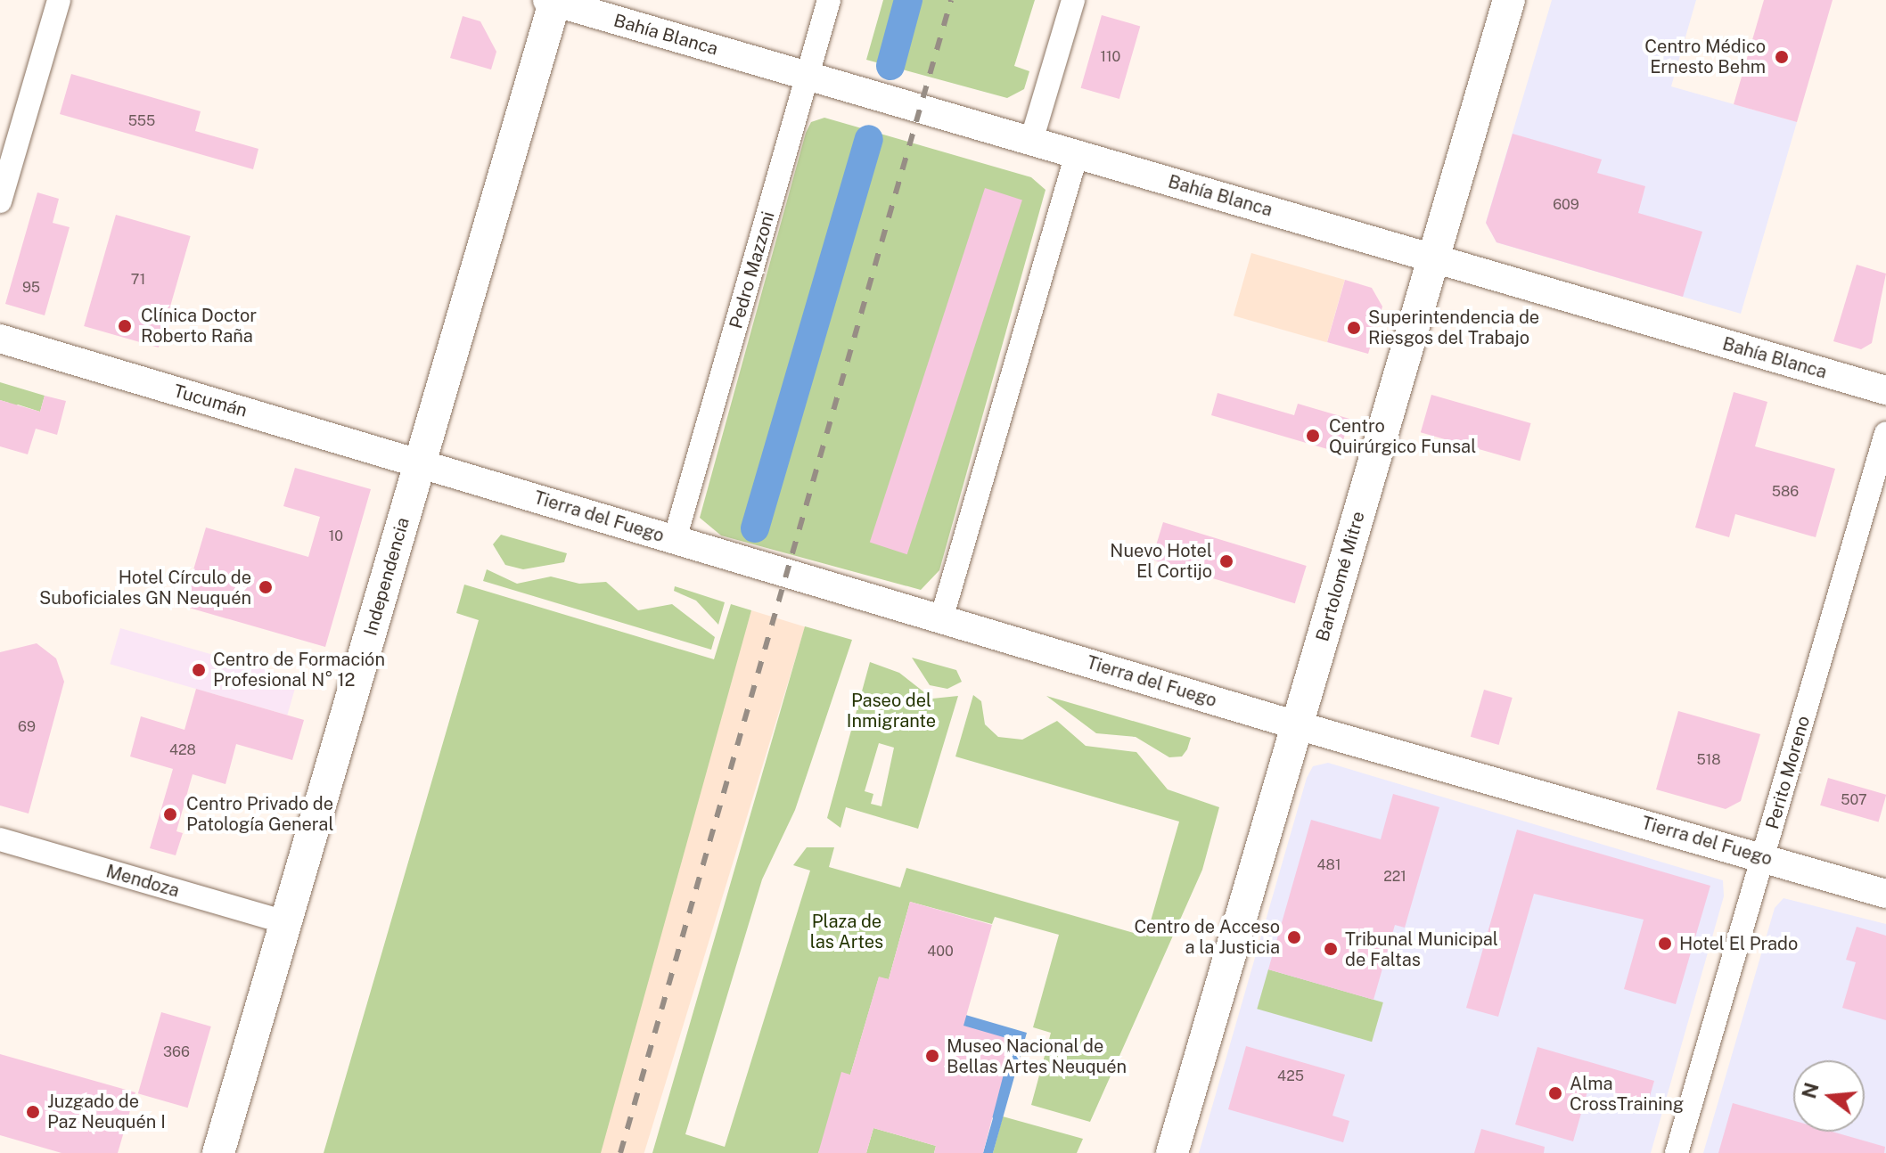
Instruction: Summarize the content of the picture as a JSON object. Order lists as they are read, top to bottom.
{
  "streets": {
    "main road": ["Independencia", "Bartolomé Mitre"],
    "street": [
      "Bahía Blanca",
      "Pedro Mazzoni",
      "Tucumán",
      "Tierra del Fuego",
      "Perito Moreno",
      "Mendoza"
    ]
  },
  "crossings": [
    ["Bahía Blanca", "Pedro Mazzoni"],
    ["Bahía Blanca", "Independencia"],
    ["Bahía Blanca", "Bartolomé Mitre"],
    ["Pedro Mazzoni", "Tierra del Fuego"],
    ["Tucumán", "Tierra del Fuego"],
    ["Tucumán", "Independencia"],
    ["Tierra del Fuego", "Independencia"],
    ["Tierra del Fuego", "Bartolomé Mitre"],
    ["Tierra del Fuego", "Perito Moreno"],
    ["Independencia", "Mendoza"]
  ],
  "parks": ["Paseo del Inmigrante", "Plaza de las Artes"],
  "places": [
    "Centro Médico Ernesto Behm",
    "Clínica Doctor Roberto Raña",
    "Superintendencia de Riesgos del Trabajo",
    "Centro Quirúrgico Funsal",
    "Nuevo Hotel El Cortijo",
    "Hotel Círculo de Suboficiales GN Neuquén",
    "Centro de Formación Profesional N° 12",
    "Centro Privado de Patología General",
    "Centro de Acceso a la Justicia",
    "Hotel El Prado",
    "Tribunal Municipal de Faltas",
    "Museo Nacional de Bellas Artes Neuquén",
    "Alma CrossTraining",
    "Juzgado de Paz Neuquén I"
  ],
  "house_numbers": [
    "110",
    "555",
    "609",
    "71",
    "95",
    "586",
    "10",
    "69",
    "428",
    "518",
    "507",
    "481",
    "221",
    "400",
    "366",
    "425"
  ],
  "north": "left"
}
